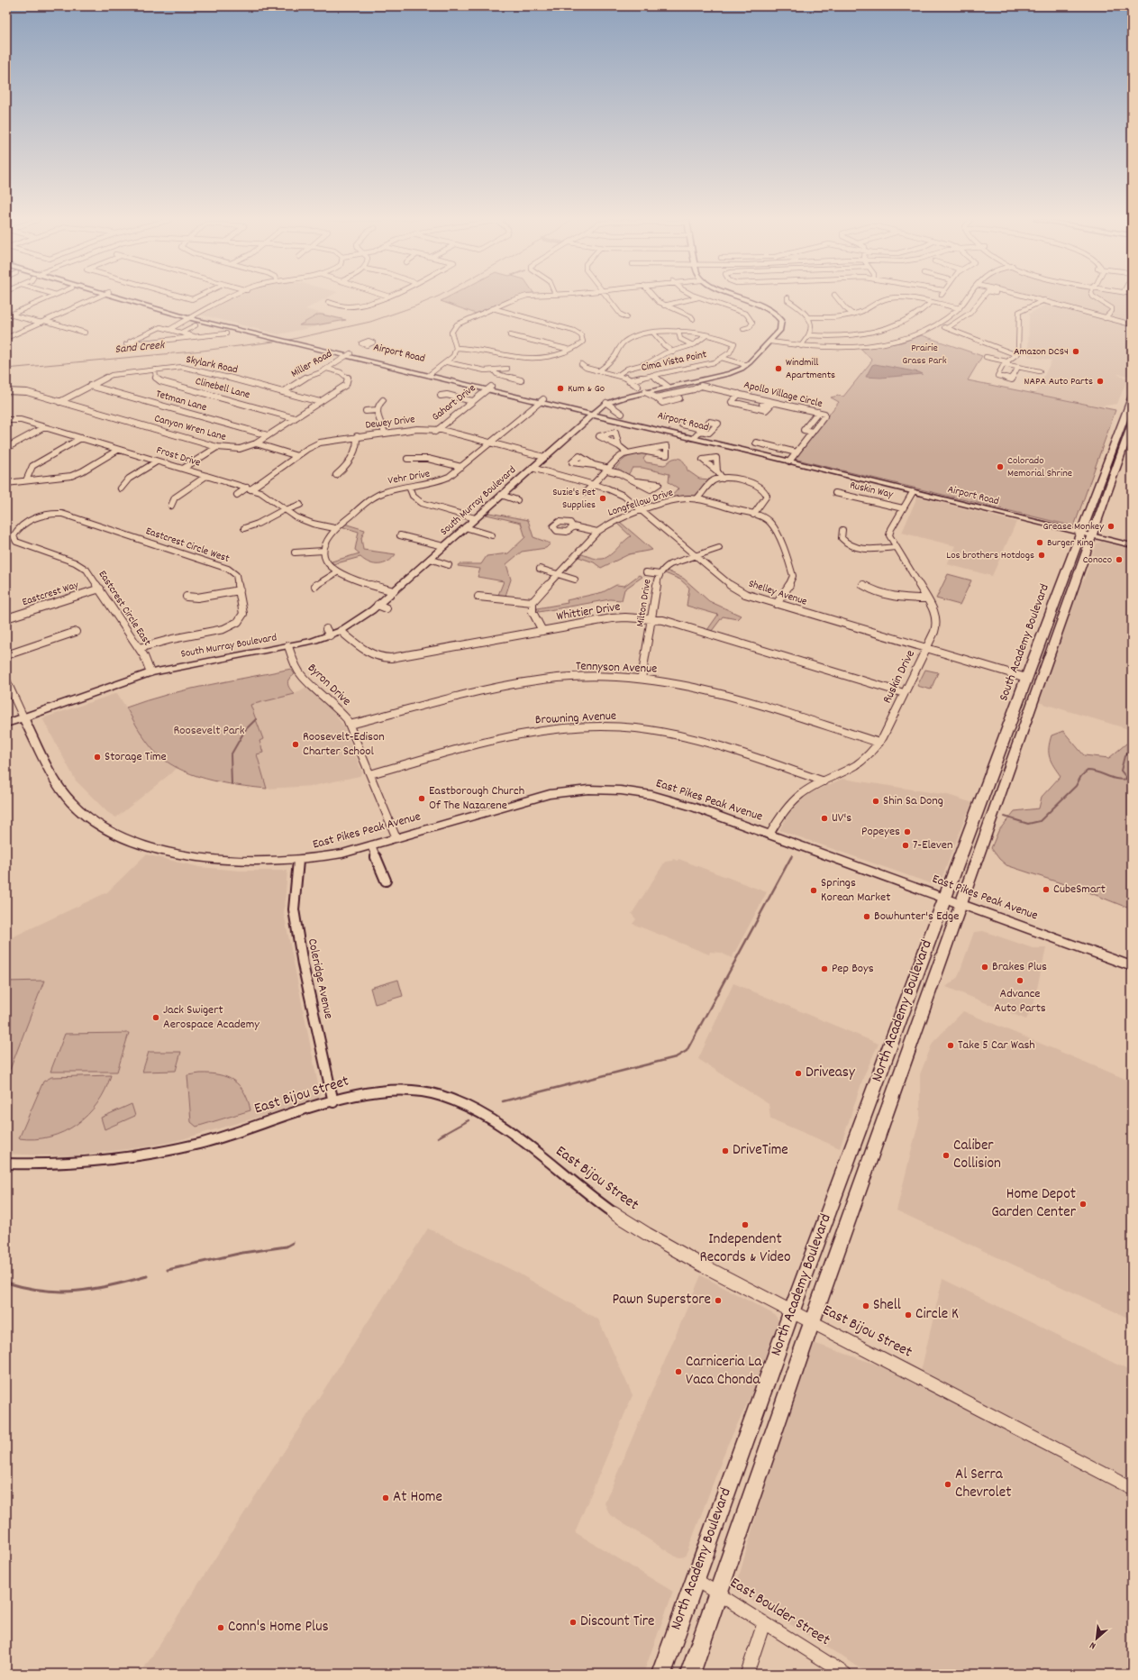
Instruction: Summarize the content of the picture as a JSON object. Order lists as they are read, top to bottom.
{
  "streets": {
    "highway": ["South Academy Boulevard", "North Academy Boulevard"],
    "main road": ["Airport Road", "South Murray Boulevard", "East Pikes Peak Avenue"],
    "street": [
      "Cima Vista Point",
      "Miller Road",
      "Skylark Road",
      "Clinebell Lane",
      "Apollo Village Circle",
      "Tetman Lane",
      "Gahart Drive",
      "Dewey Drive",
      "Canyon Wren Lane",
      "Frost Drive",
      "Vehr Drive",
      "Ruskin Way",
      "Longfellow Drive",
      "Eastcrest Circle West",
      "Shelley Avenue",
      "Eastcrest Way",
      "Milton Drive",
      "Eastcrest Circle East",
      "Whittier Drive",
      "Tennyson Avenue",
      "Ruskin Drive",
      "Byron Drive",
      "Browning Avenue",
      "Coleridge Avenue",
      "East Bijou Street",
      "East Boulder Street"
    ]
  },
  "crossings": [
    ["Airport Road", "Miller Road"],
    ["Airport Road", "Apollo Village Circle"],
    ["Airport Road", "Gahart Drive"],
    ["Airport Road", "Vehr Drive"],
    ["Airport Road", "South Murray Boulevard"],
    ["Airport Road", "South Academy Boulevard"],
    ["Airport Road", "Ruskin Drive"],
    ["Miller Road", "Skylark Road"],
    ["Miller Road", "Canyon Wren Lane"],
    ["Skylark Road", "Clinebell Lane"],
    ["Skylark Road", "Tetman Lane"],
    ["Skylark Road", "Canyon Wren Lane"],
    ["Clinebell Lane", "Canyon Wren Lane"],
    ["Apollo Village Circle", "South Murray Boulevard"],
    ["Tetman Lane", "Canyon Wren Lane"],
    ["Gahart Drive", "Dewey Drive"],
    ["Dewey Drive", "Frost Drive"],
    ["Dewey Drive", "Vehr Drive"],
    ["Dewey Drive", "South Murray Boulevard"],
    ["Frost Drive", "Vehr Drive"],
    ["Ruskin Way", "Ruskin Drive"],
    ["South Murray Boulevard", "Shelley Avenue"],
    ["South Murray Boulevard", "Eastcrest Circle East"],
    ["South Murray Boulevard", "Whittier Drive"],
    ["South Murray Boulevard", "Byron Drive"],
    ["South Murray Boulevard", "East Pikes Peak Avenue"],
    ["Longfellow Drive", "Shelley Avenue"],
    ["Eastcrest Circle West", "Eastcrest Circle East"],
    ["Shelley Avenue", "Milton Drive"],
    ["Shelley Avenue", "South Academy Boulevard"],
    ["Shelley Avenue", "Ruskin Drive"],
    ["Eastcrest Way", "Eastcrest Circle East"],
    ["Milton Drive", "Whittier Drive"],
    ["Milton Drive", "Tennyson Avenue"],
    ["Whittier Drive", "Ruskin Drive"],
    ["South Academy Boulevard", "East Pikes Peak Avenue"],
    ["South Academy Boulevard", "North Academy Boulevard"],
    ["Tennyson Avenue", "Ruskin Drive"],
    ["Tennyson Avenue", "Byron Drive"],
    ["Ruskin Drive", "Browning Avenue"],
    ["Ruskin Drive", "East Pikes Peak Avenue"],
    ["Byron Drive", "Browning Avenue"],
    ["Byron Drive", "East Pikes Peak Avenue"],
    ["East Pikes Peak Avenue", "Coleridge Avenue"],
    ["East Pikes Peak Avenue", "North Academy Boulevard"],
    ["Coleridge Avenue", "East Bijou Street"],
    ["North Academy Boulevard", "East Bijou Street"],
    ["North Academy Boulevard", "East Boulder Street"]
  ],
  "water": ["Sand Creek"],
  "parks": ["Prairie Grass Park", "Roosevelt Park"],
  "places": [
    "Amazon DCS4",
    "Windmill Apartments",
    "NAPA Auto Parts",
    "Kum & Go",
    "Colorado Memorial Shrine",
    "Suzie's Pet Supplies",
    "Grease Monkey",
    "Burger King",
    "Los brothers Hotdogs",
    "Conoco",
    "Roosevelt-Edison Charter School",
    "Storage Time",
    "Eastborough Church Of The Nazarene",
    "Shin Sa Dong",
    "UV's",
    "Popeyes",
    "7-Eleven",
    "CubeSmart",
    "Springs Korean Market",
    "Bowhunter's Edge",
    "Brakes Plus",
    "Pep Boys",
    "Advance Auto Parts",
    "Jack Swigert Aerospace Academy",
    "Take 5 Car Wash",
    "Driveasy",
    "DriveTime",
    "Caliber Collision",
    "Home Depot Garden Center",
    "Independent Records & Video",
    "Pawn Superstore",
    "Shell",
    "Circle K",
    "Carniceria La Vaca Chonda",
    "Al Serra Chevrolet",
    "At Home",
    "Discount Tire",
    "Conn's Home Plus"
  ],
  "north": "bottom left"
}
